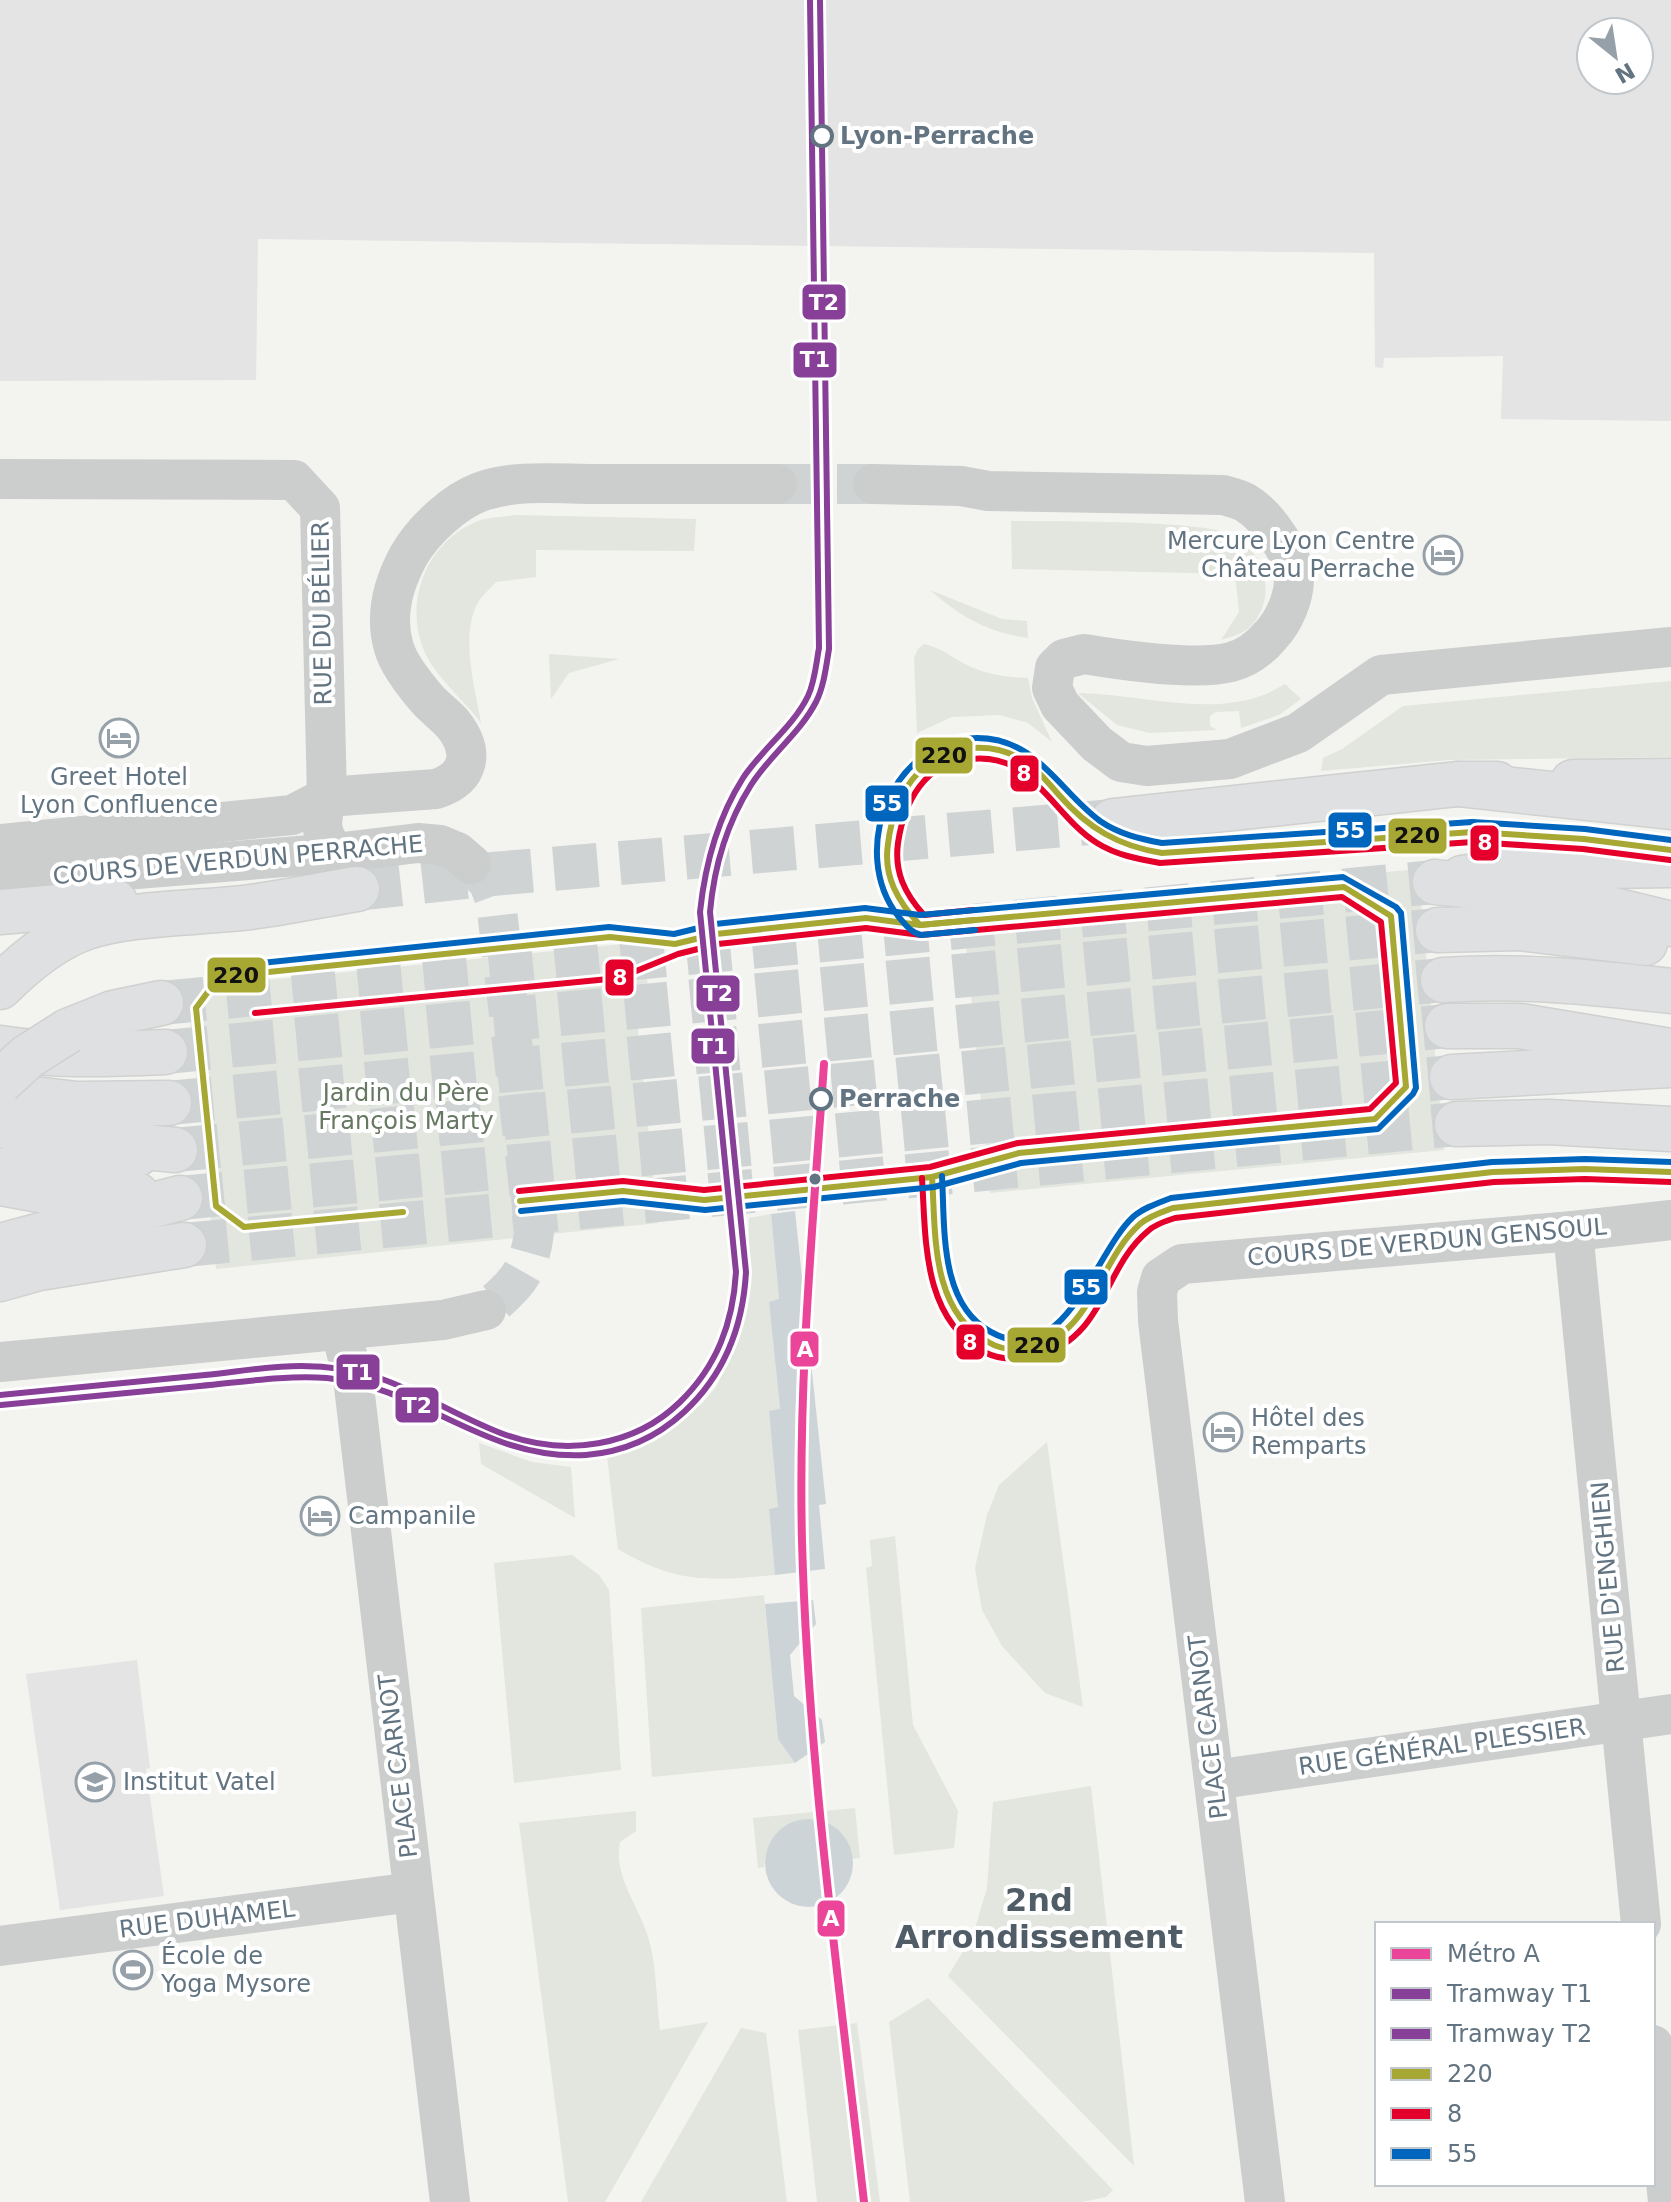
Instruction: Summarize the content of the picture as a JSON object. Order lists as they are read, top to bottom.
{
  "streets": {
    "street": [
      "RUE DU BÉLIER",
      "COURS DE VERDUN PERRACHE",
      "COURS DE VERDUN GENSOUL",
      "RUE D'ENGHIEN",
      "PLACE CARNOT",
      "RUE GÉNÉRAL PLESSIER",
      "RUE DUHAMEL"
    ]
  },
  "crossings": [
    ["RUE DU BÉLIER", "COURS DE VERDUN PERRACHE"],
    ["COURS DE VERDUN GENSOUL", "RUE D'ENGHIEN"],
    ["COURS DE VERDUN GENSOUL", "PLACE CARNOT"],
    ["RUE D'ENGHIEN", "RUE GÉNÉRAL PLESSIER"],
    ["PLACE CARNOT", "RUE GÉNÉRAL PLESSIER"],
    ["PLACE CARNOT", "RUE DUHAMEL"]
  ],
  "districts": ["2nd Arrondissement"],
  "parks": ["Jardin du Père François Marty"],
  "places": {
    "other": ["Lyon-Perrache", "Perrache"],
    "hotel": [
      "Mercure Lyon Centre Château Perrache",
      "Greet Hotel Lyon Confluence",
      "Hôtel des Remparts",
      "Campanile"
    ],
    "school or university": ["Institut Vatel"],
    "sports": ["École de Yoga Mysore"]
  },
  "lines": [
    "tram line T1",
    "tram line T2",
    "transit line 55",
    "transit line 220",
    "transit line 8",
    "metro line A"
  ],
  "legend": [
    "Métro A",
    "Tramway T1",
    "Tramway T2",
    "220",
    "8",
    "55"
  ],
  "north": "bottom right"
}
